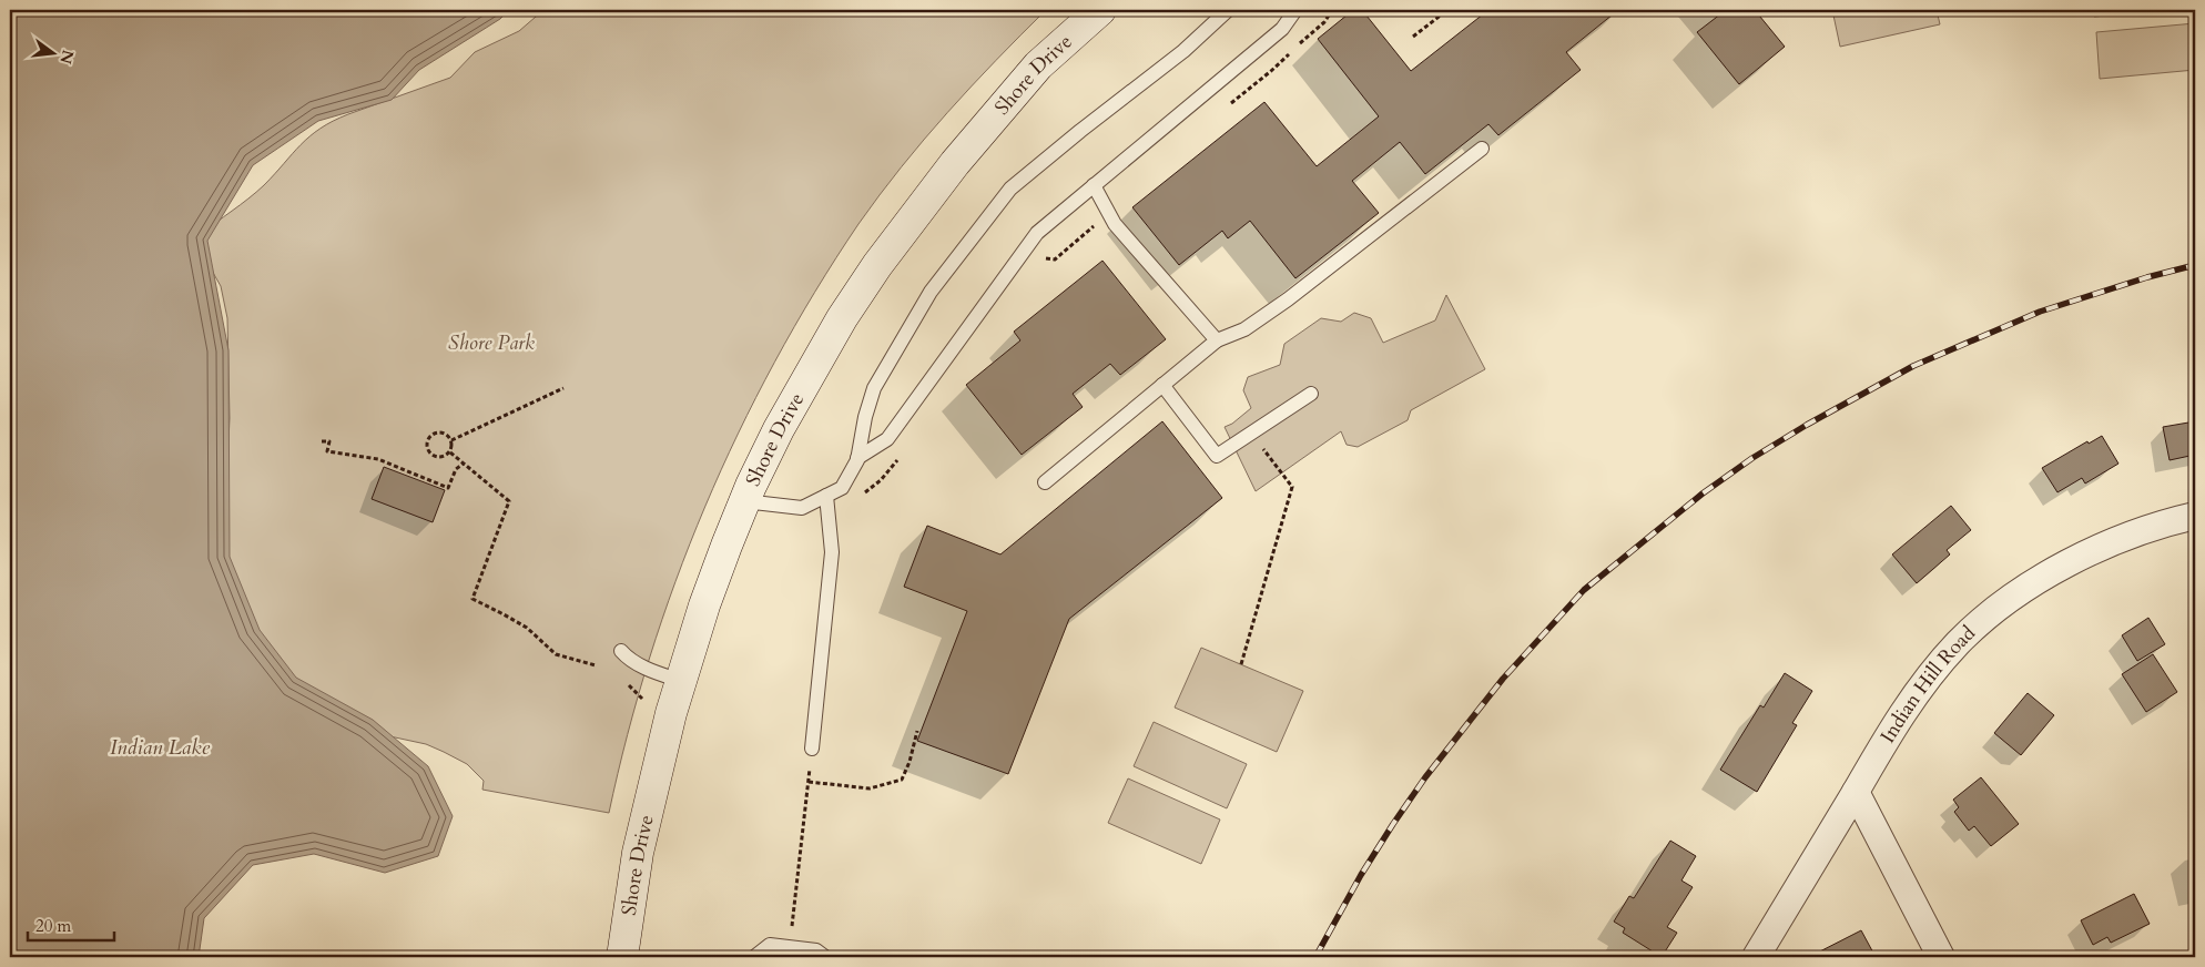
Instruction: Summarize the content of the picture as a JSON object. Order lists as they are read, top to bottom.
{
  "streets": {
    "main road": ["Shore Drive"],
    "street": ["Indian Hill Road"]
  },
  "water": ["Indian Lake"],
  "parks": ["Shore Park"],
  "scale_bar": "20 m",
  "north": "right"
}
